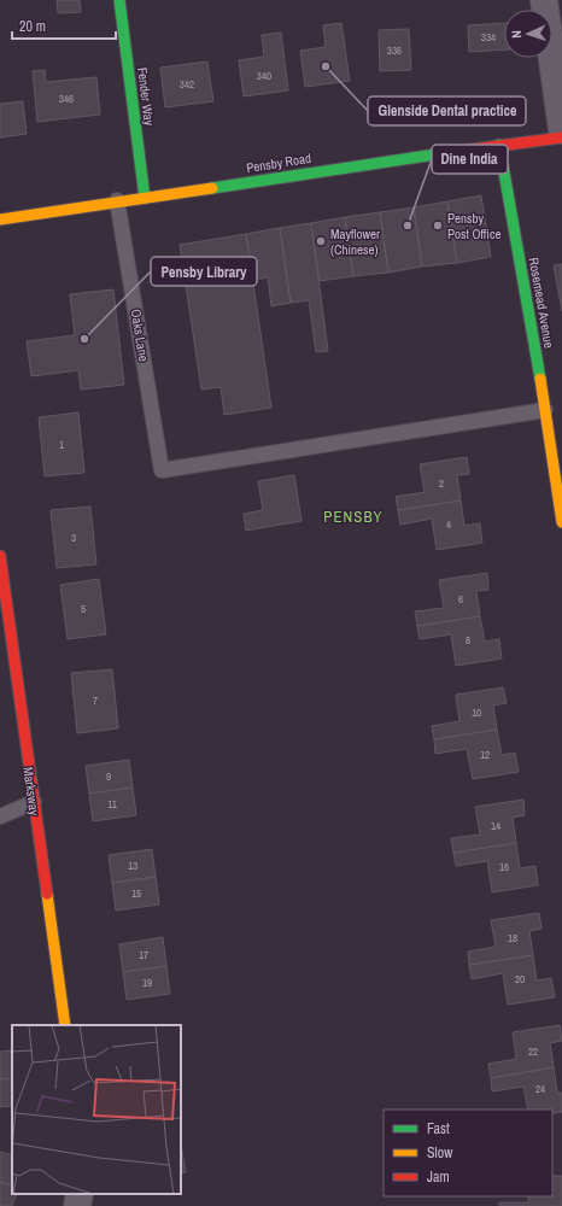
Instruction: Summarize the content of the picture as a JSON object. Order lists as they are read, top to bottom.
{
  "streets": {
    "street": [
      "Fender Way",
      "Pensby Road",
      "Rosemead Avenue",
      "Marksway"
    ],
    "lane": ["Oaks Lane"]
  },
  "crossings": [
    ["Fender Way", "Pensby Road"],
    ["Pensby Road", "Rosemead Avenue"],
    ["Pensby Road", "Oaks Lane"],
    ["Rosemead Avenue", "Oaks Lane"]
  ],
  "districts": ["PENSBY"],
  "places": [
    "Glenside Dental practice",
    "Dine India",
    "Pensby Post Office",
    "Mayflower (Chinese)",
    "Pensby Library"
  ],
  "house_numbers": [
    "334",
    "336",
    "340",
    "342",
    "346",
    "1",
    "2",
    "4",
    "3",
    "6",
    "5",
    "8",
    "7",
    "10",
    "12",
    "9",
    "11",
    "14",
    "13",
    "16",
    "15",
    "18",
    "17",
    "20",
    "19",
    "22",
    "24"
  ],
  "legend": ["Fast", "Slow", "Jam"],
  "scale_bar": "20 m",
  "north": "left"
}
